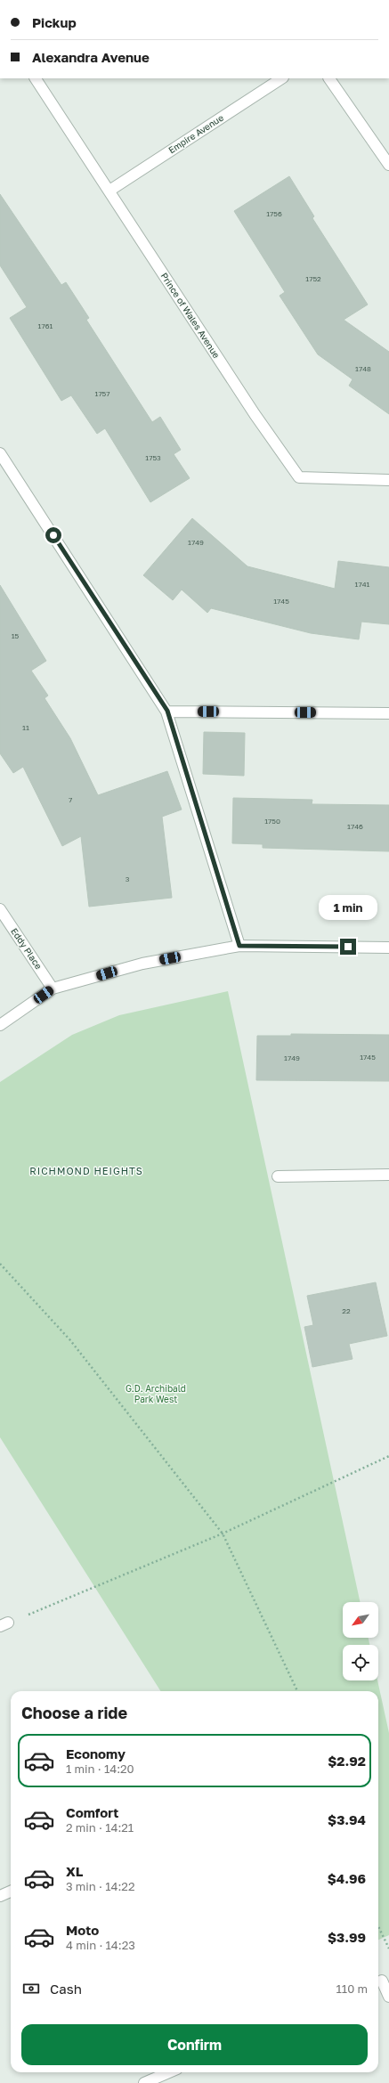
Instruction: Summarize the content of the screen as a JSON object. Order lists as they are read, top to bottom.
{
  "streets": {
    "street": ["Empire Avenue", "Prince of Wales Avenue", "Eddy Place"]
  },
  "crossings": [
    ["Empire Avenue", "Prince of Wales Avenue"]
  ],
  "districts": ["RICHMOND HEIGHTS"],
  "parks": ["G.D. Archibald Park West"],
  "house_numbers": [
    "1756",
    "1752",
    "1761",
    "1748",
    "1757",
    "1753",
    "1749",
    "1741",
    "1745",
    "15",
    "11",
    "7",
    "1750",
    "1746",
    "3",
    "1745",
    "1749",
    "22"
  ],
  "north": "bottom left",
  "page": {
    "banner": ["Pickup", "Alexandra Avenue"],
    "bubble": "1 min",
    "heading": "Choose a ride",
    "list": [
      {
        "name": "Economy",
        "note": "1 min · 14:20",
        "value": "$2.92"
      },
      {
        "name": "Comfort",
        "note": "2 min · 14:21",
        "value": "$3.94"
      },
      {
        "name": "XL",
        "note": "3 min · 14:22",
        "value": "$4.96"
      },
      {
        "name": "Moto",
        "note": "4 min · 14:23",
        "value": "$3.99"
      }
    ],
    "pay": ["Cash", "110 m"],
    "buttons": "Confirm"
  }
}
